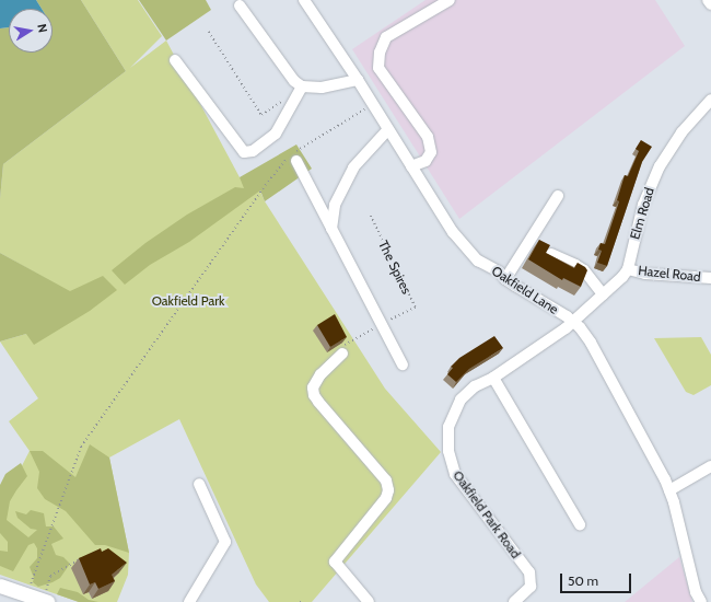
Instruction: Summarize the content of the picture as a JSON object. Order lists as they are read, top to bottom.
{
  "streets": {
    "street": [
      "Elm Road",
      "Hazel Road",
      "Oakfield Lane",
      "Oakfield Park Road"
    ],
    "path": ["The Spires"]
  },
  "crossings": [
    ["Elm Road", "Hazel Road"],
    ["Oakfield Lane", "Oakfield Park Road"]
  ],
  "parks": ["Oakfield Park"],
  "scale_bar": "50 m",
  "north": "right"
}
